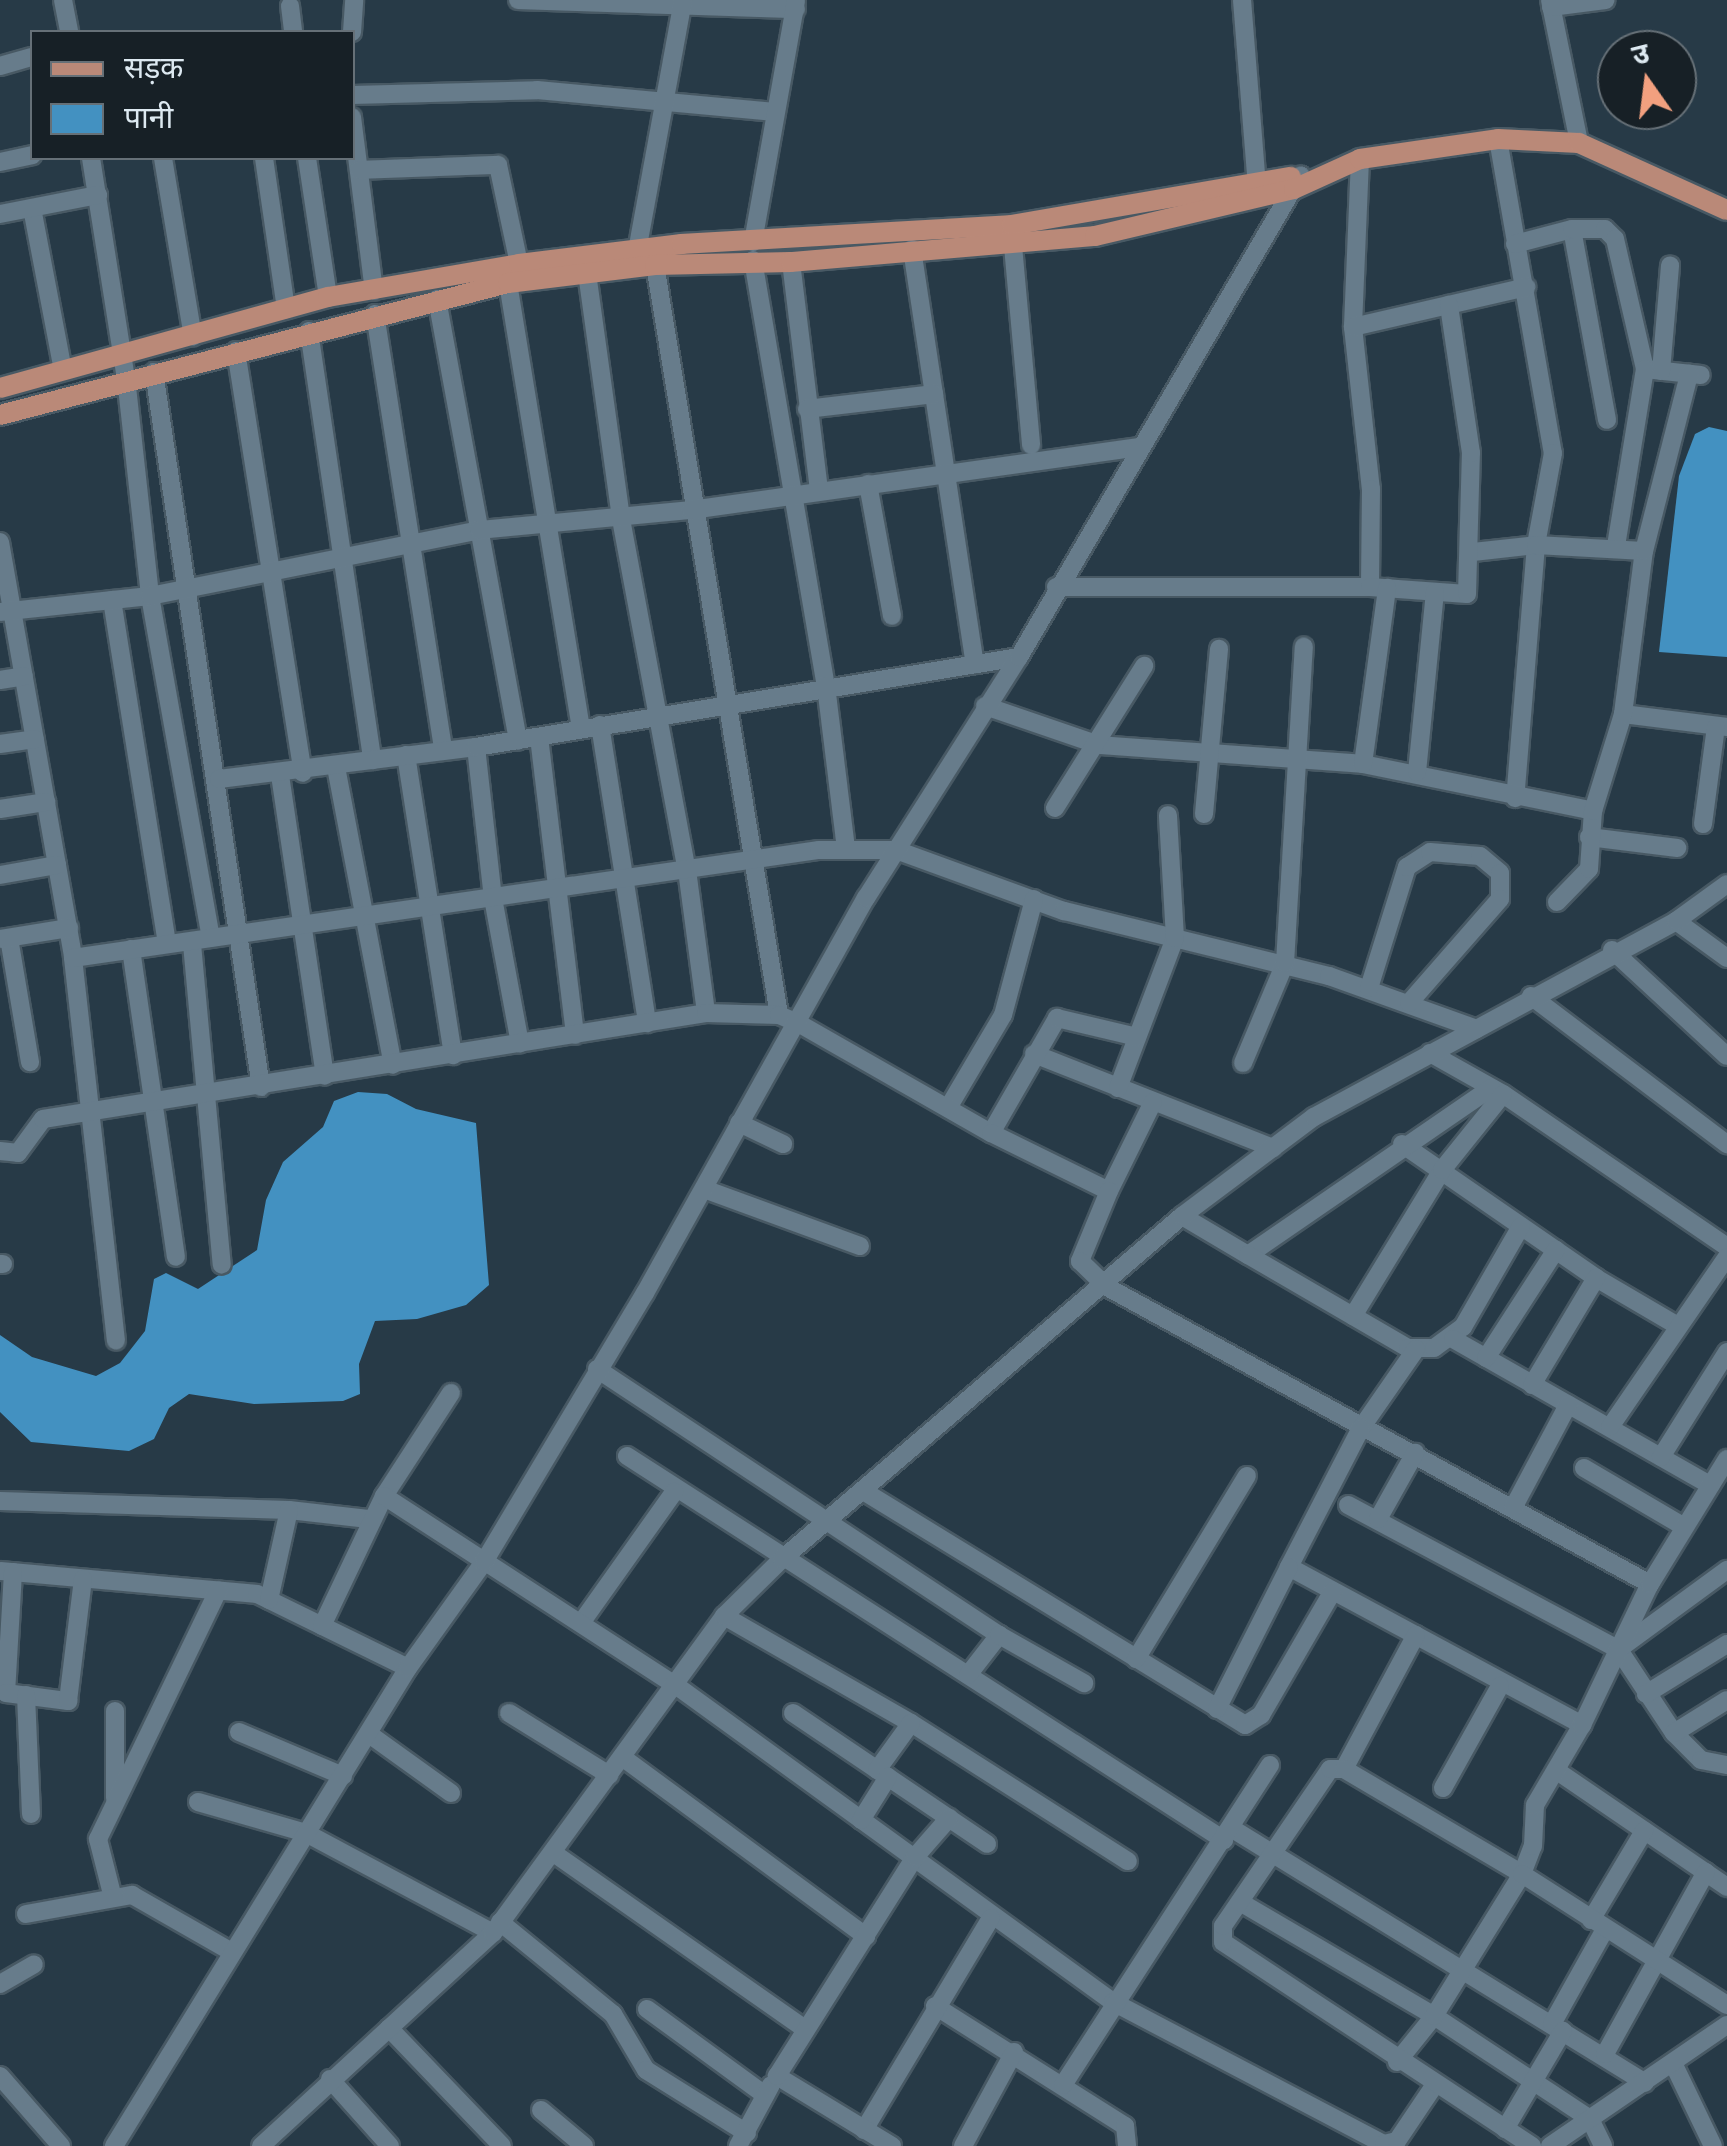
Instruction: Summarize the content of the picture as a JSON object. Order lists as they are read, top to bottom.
{
  "legend": ["सड़क", "पानी"],
  "north": "top"
}
